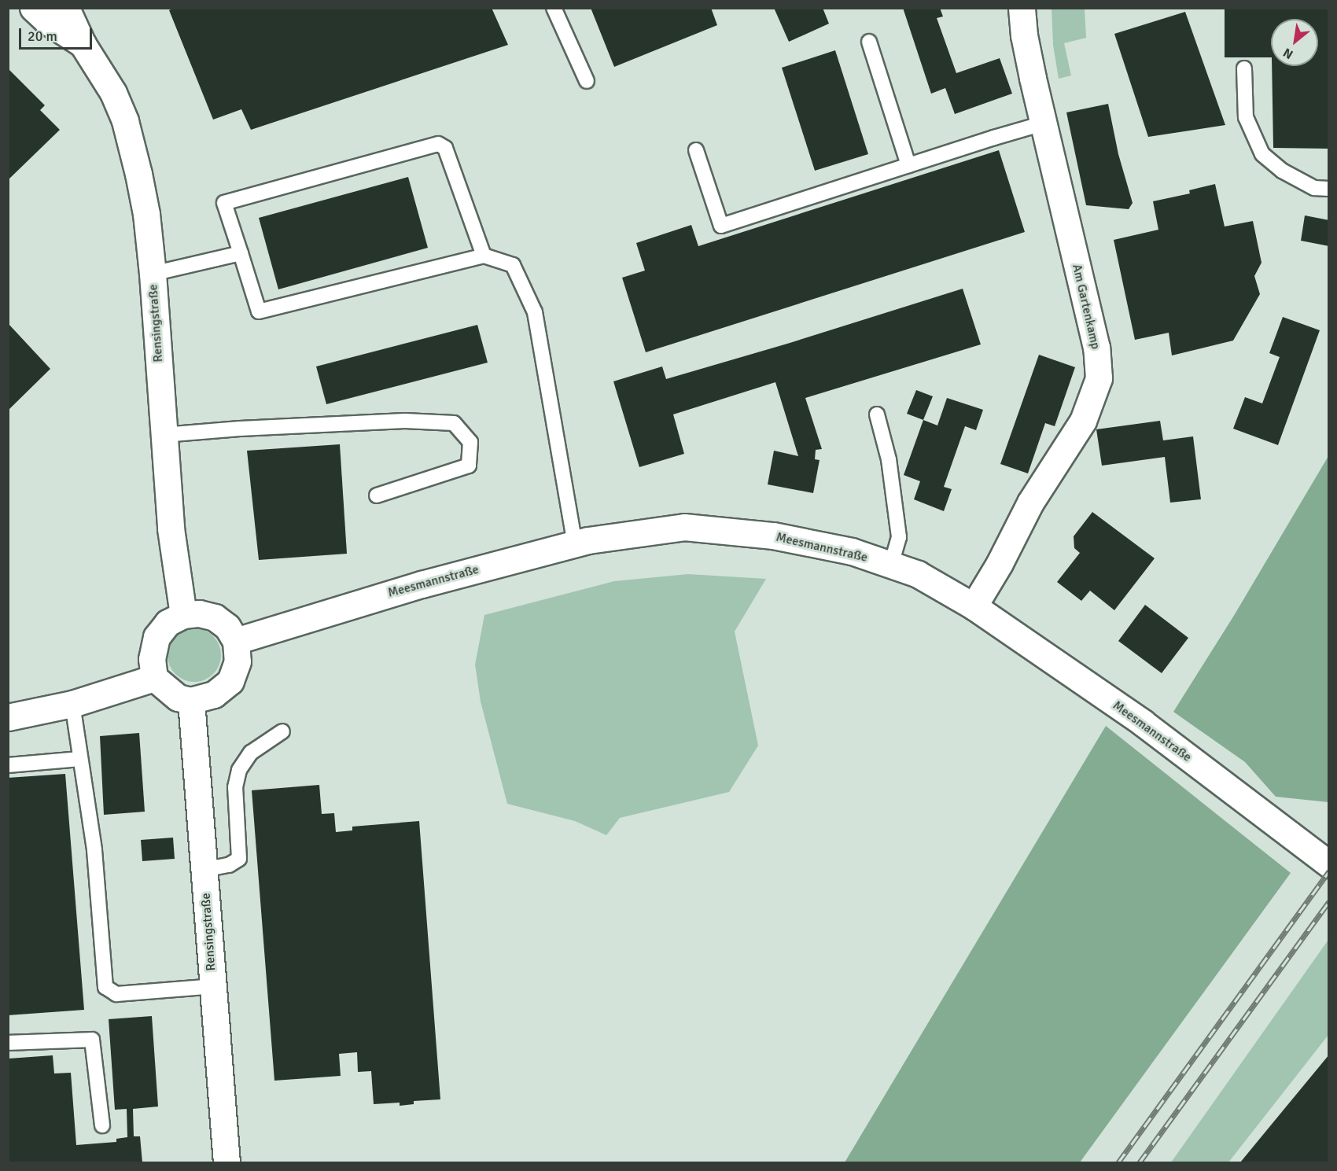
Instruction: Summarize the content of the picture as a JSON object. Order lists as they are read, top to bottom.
{
  "streets": {
    "street": ["Am Gartenkamp", "Rensingstraße", "Meesmannstraße"]
  },
  "crossings": [
    ["Am Gartenkamp", "Meesmannstraße"],
    ["Rensingstraße", "Meesmannstraße"]
  ],
  "scale_bar": "20 m",
  "north": "bottom left"
}
